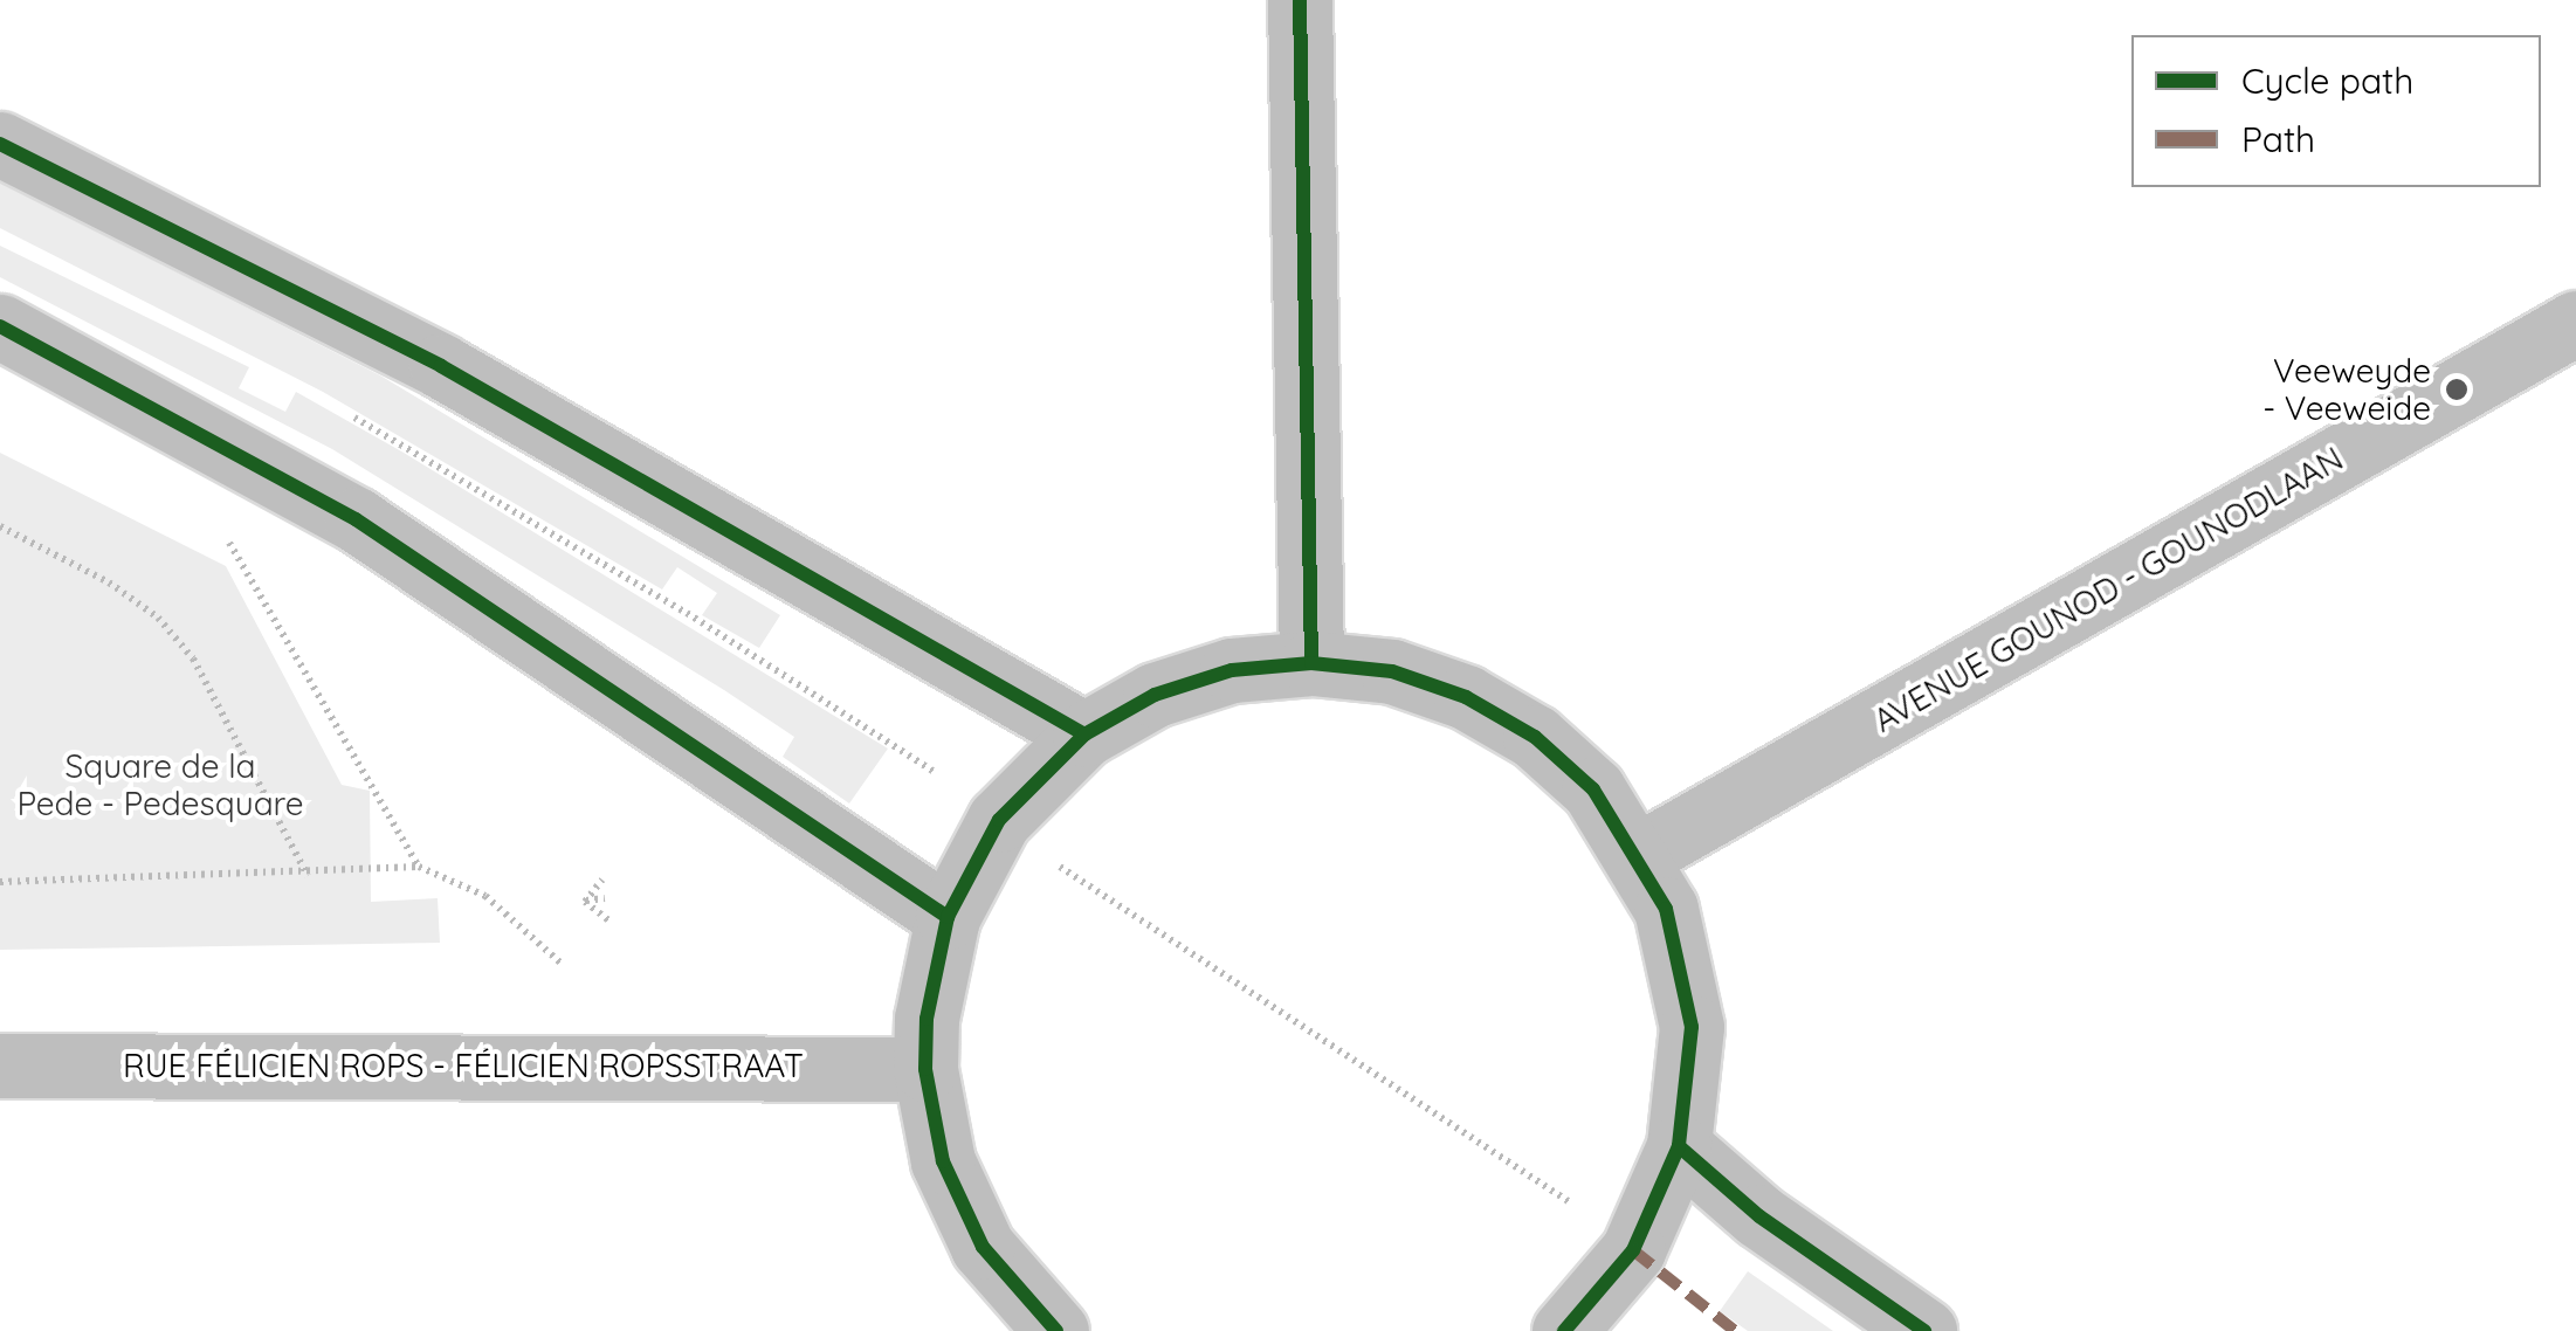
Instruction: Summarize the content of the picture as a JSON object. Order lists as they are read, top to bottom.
{
  "streets": {
    "main road": ["AVENUE GOUNOD - GOUNODLAAN", "RUE FÉLICIEN ROPS - FÉLICIEN ROPSSTRAAT"]
  },
  "parks": ["Square de la Pede - Pedesquare"],
  "places": ["Veeweyde - Veeweide"],
  "legend": ["Cycle path", "Path"]
}
